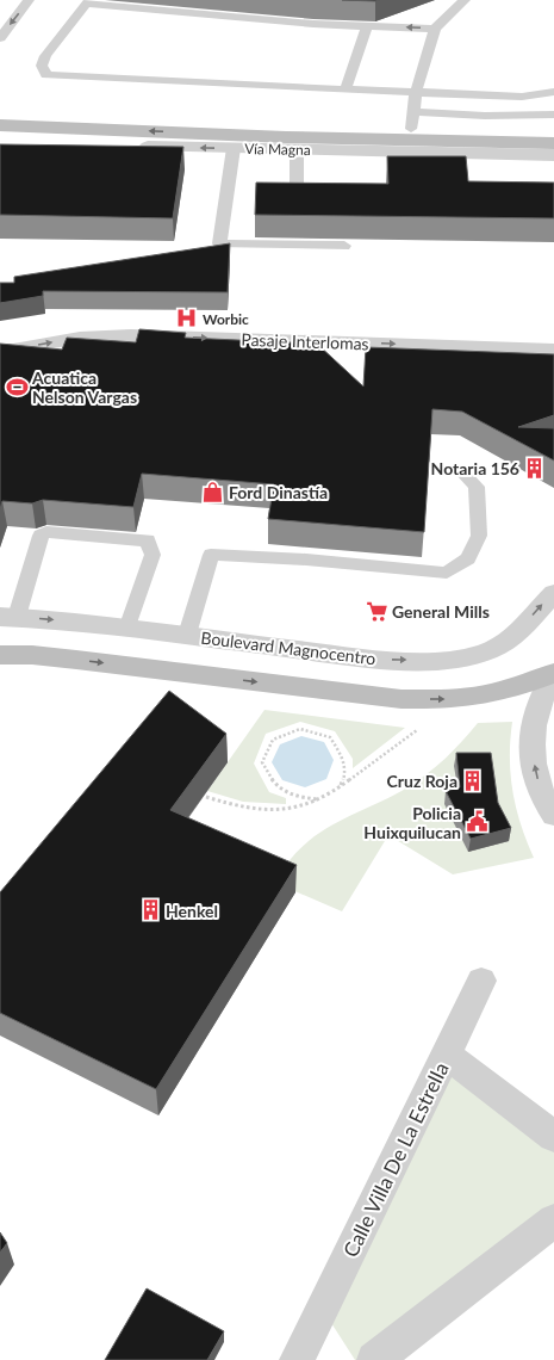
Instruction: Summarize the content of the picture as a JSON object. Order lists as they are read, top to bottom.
{
  "streets": {
    "main road": ["Vía Magna"],
    "street": ["Pasaje Interlomas", "Boulevard Magnocentro", "Calle Villa De La Estrella"]
  },
  "one_way": ["Pasaje Interlomas", "Boulevard Magnocentro"],
  "places": {
    "hospital": ["Worbic"],
    "sports": ["Acuatica Nelson Vargas"],
    "building": ["Notaria 156", "Cruz Roja", "Henkel"],
    "shop": ["Ford Dinastía"],
    "supermarket": ["General Mills"],
    "public building": ["Policia Huixquilucan"]
  }
}
